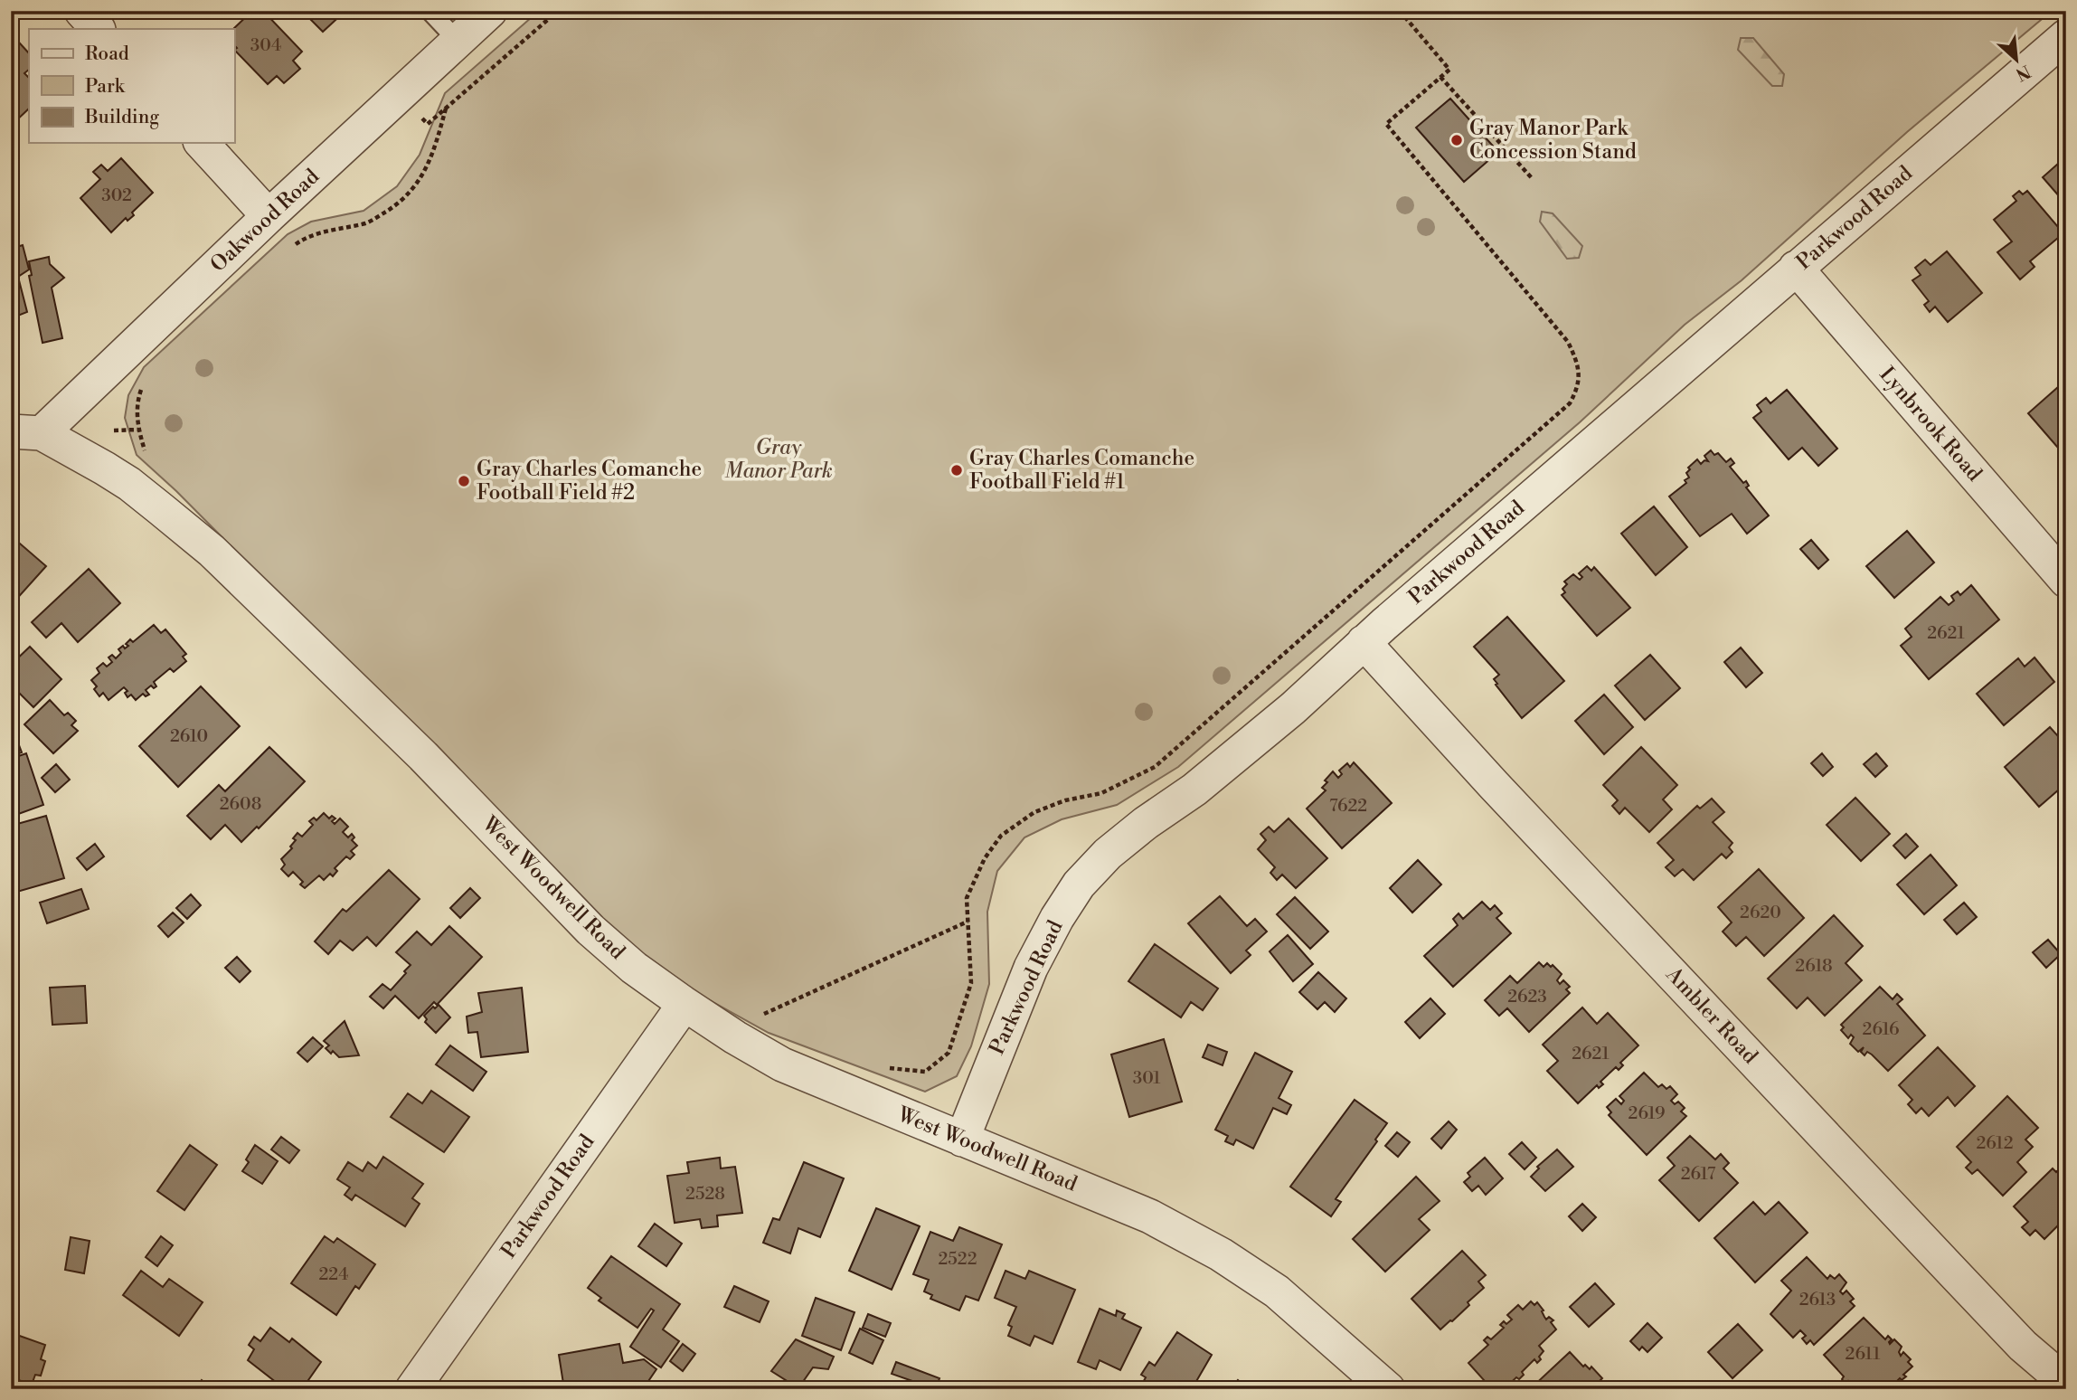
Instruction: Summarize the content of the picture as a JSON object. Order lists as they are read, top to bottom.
{
  "streets": {
    "street": [
      "Parkwood Road",
      "Oakwood Road",
      "Lynbrook Road",
      "West Woodwell Road",
      "Ambler Road"
    ]
  },
  "crossings": [
    ["Parkwood Road", "Lynbrook Road"],
    ["Parkwood Road", "West Woodwell Road"],
    ["Parkwood Road", "Ambler Road"],
    ["Oakwood Road", "West Woodwell Road"]
  ],
  "parks": ["Gray Manor Park"],
  "places": ["Gray Manor Park Concession Stand", "Gray Charles Comanche Football Field #1", "Gray Charles Comanche Football Field #2"],
  "house_numbers": [
    "304",
    "302",
    "2621",
    "2610",
    "2608",
    "7622",
    "2620",
    "2618",
    "2623",
    "2616",
    "2621",
    "301",
    "2619",
    "2612",
    "2617",
    "2528",
    "2522",
    "224",
    "2613",
    "2611"
  ],
  "legend": ["Road", "Park", "Building"],
  "north": "bottom right"
}
